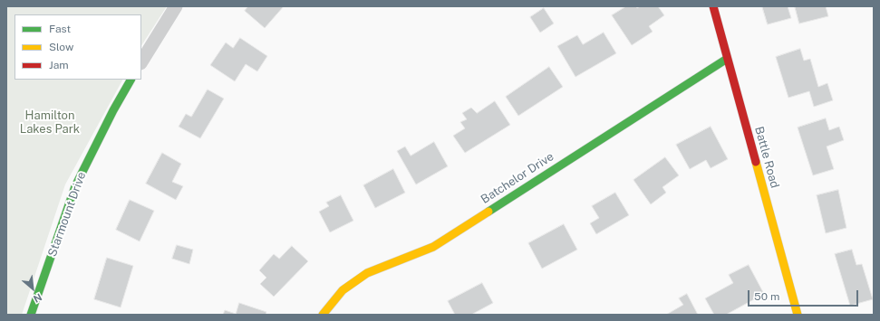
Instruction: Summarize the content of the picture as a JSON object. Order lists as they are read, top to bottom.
{
  "streets": {
    "street": ["Battle Road", "Batchelor Drive", "Starmount Drive"]
  },
  "crossings": [
    ["Battle Road", "Batchelor Drive"]
  ],
  "parks": ["Hamilton Lakes Park"],
  "legend": ["Fast", "Slow", "Jam"],
  "scale_bar": "50 m",
  "north": "bottom right"
}
